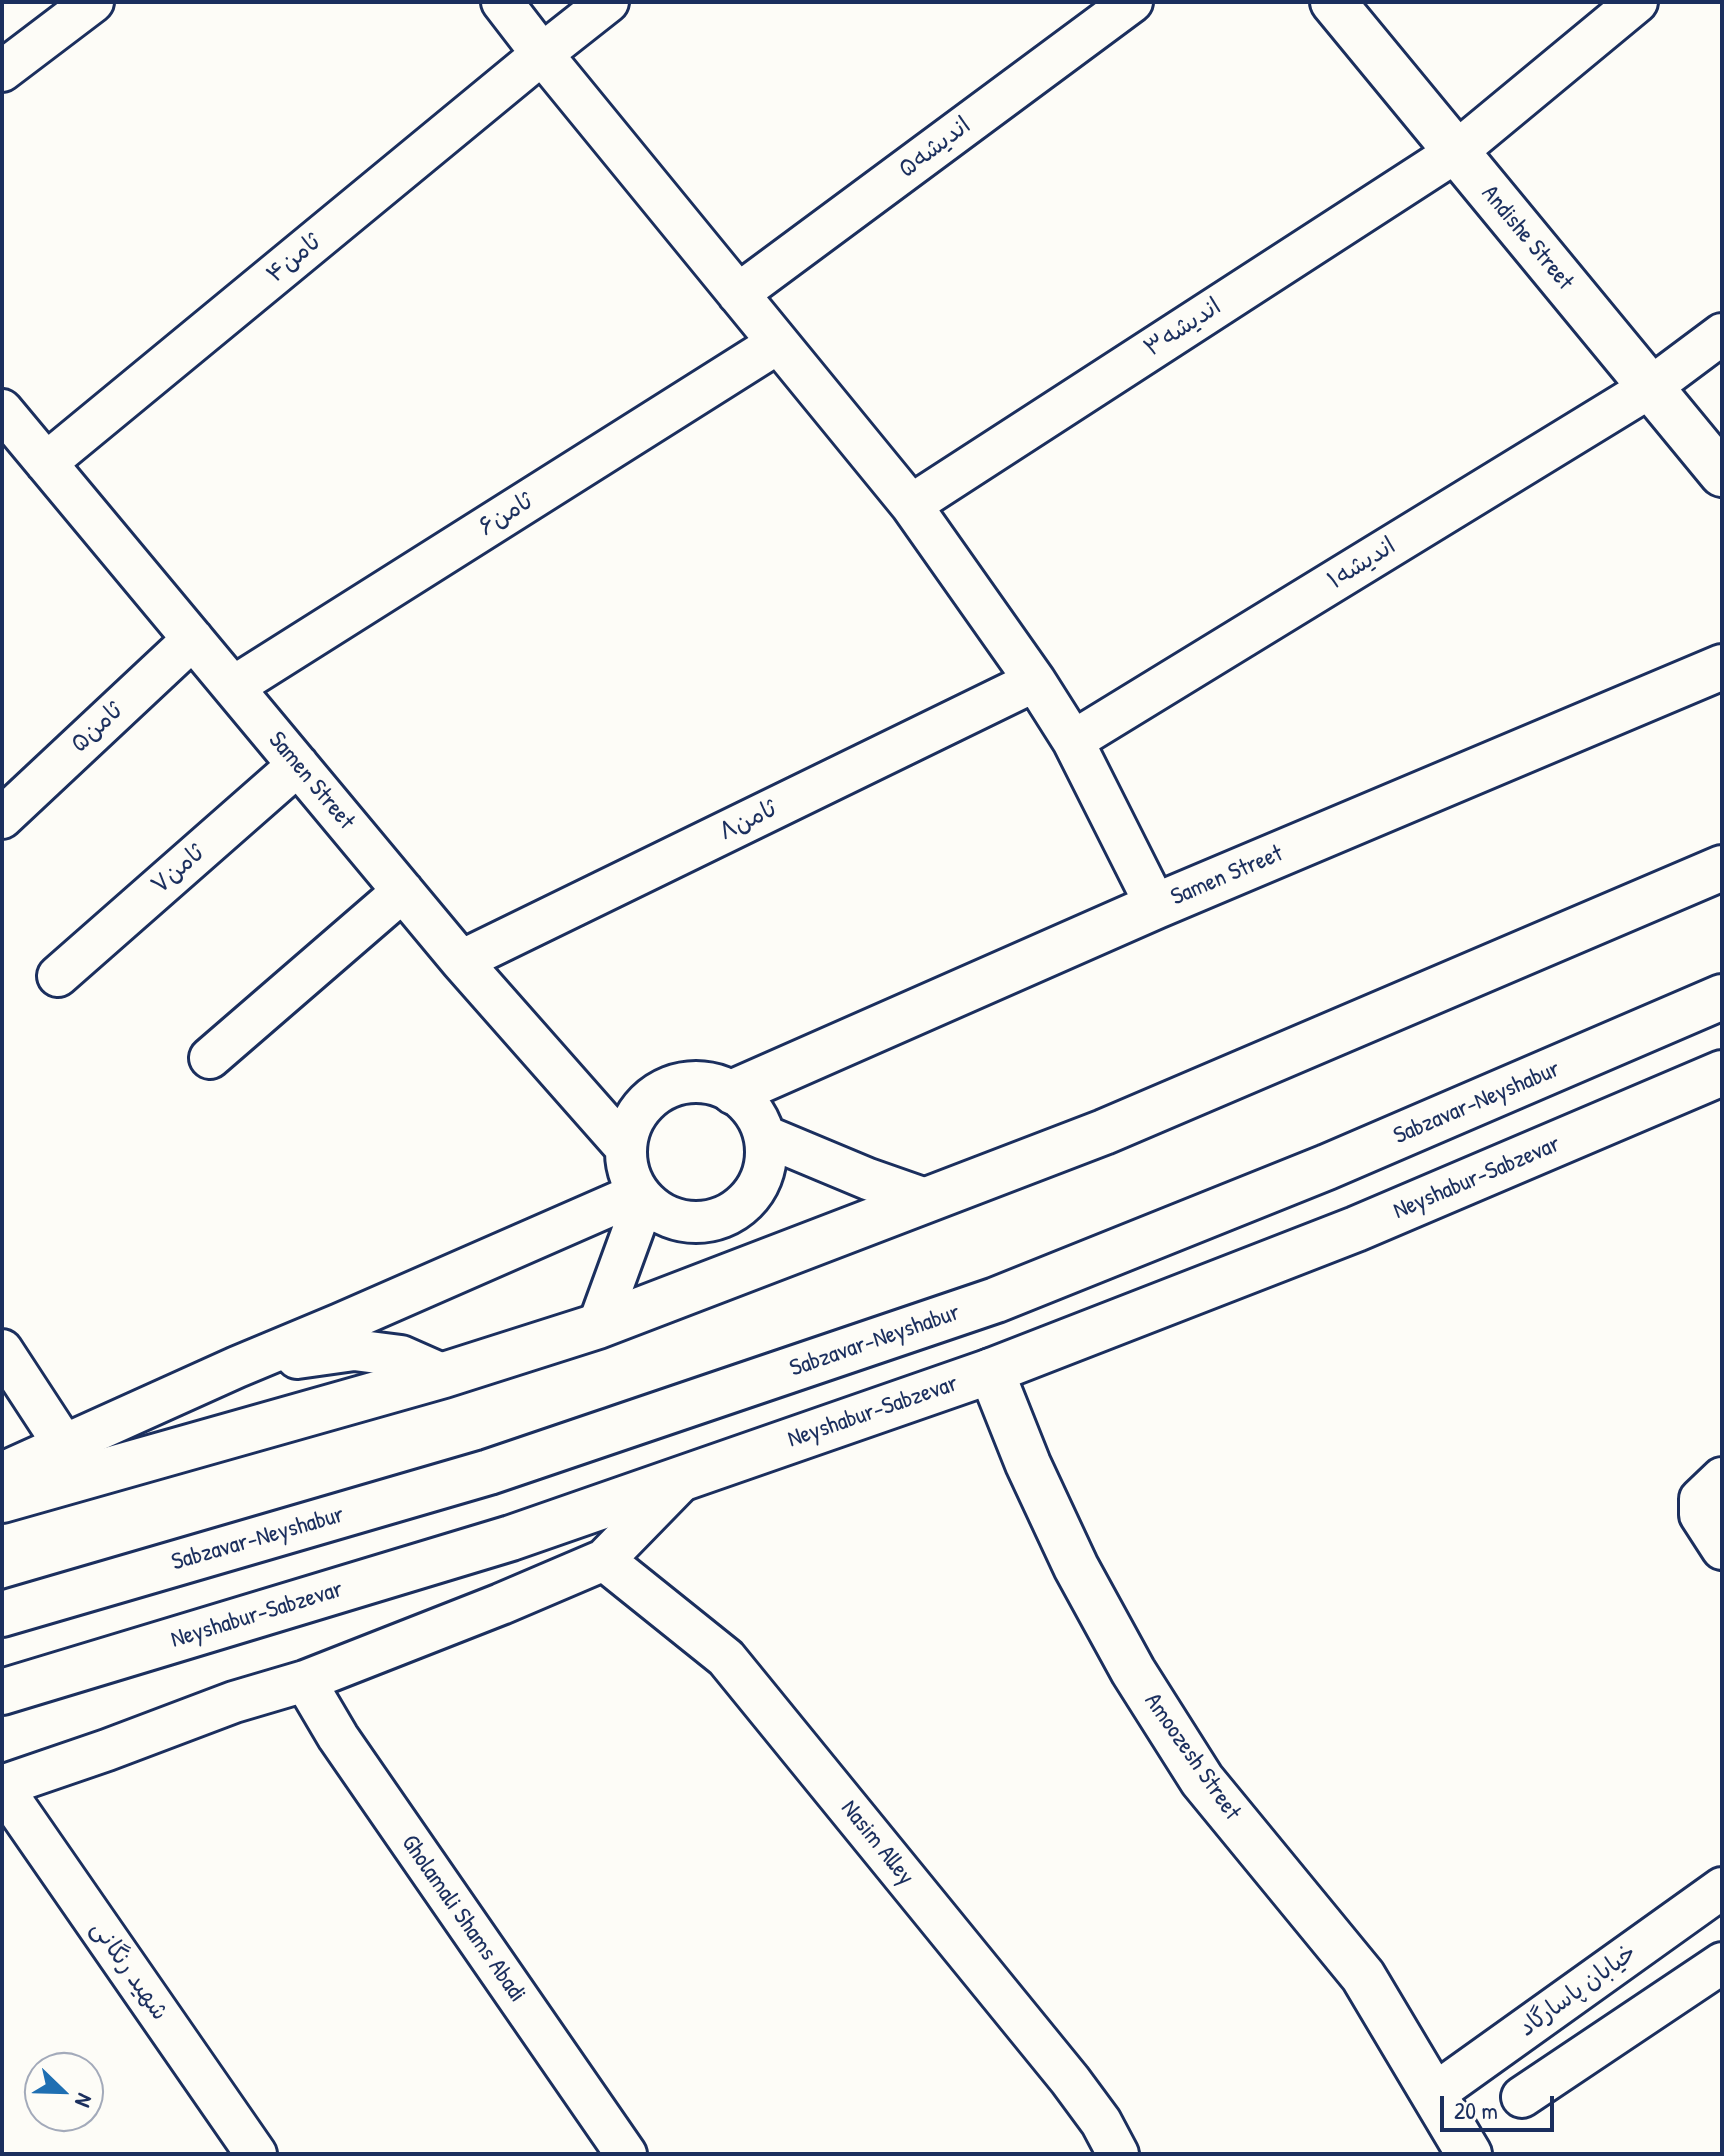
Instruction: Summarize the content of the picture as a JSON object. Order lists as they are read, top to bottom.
{
  "streets": {
    "main road": [
      "Andishe Street",
      "Samen Street",
      "Sabzavar-Neyshabur",
      "Neyshabur-Sabzevar",
      "Amoozesh Street"
    ],
    "street": [
      "اندیشه۵",
      "ثامن۴",
      "اندیشه۳",
      "ثامن۶",
      "اندیشه۱",
      "ثامن۵",
      "ثامن۸",
      "ثامن۷",
      "Nasim Alley",
      "Gholamali Shams Abadi",
      "شهید رنگانی",
      "خیابان پاسارگاد"
    ]
  },
  "crossings": [
    ["Andishe Street", "اندیشه۳"],
    ["Andishe Street", "اندیشه۱"],
    ["ثامن۴", "Samen Street"],
    ["ثامن۶", "Samen Street"],
    ["ثامن۵", "Samen Street"],
    ["Samen Street", "ثامن۸"],
    ["Samen Street", "ثامن۷"],
    ["Neyshabur-Sabzevar", "Amoozesh Street"],
    ["Amoozesh Street", "خیابان پاسارگاد"]
  ],
  "scale_bar": "20 m",
  "north": "bottom right"
}
